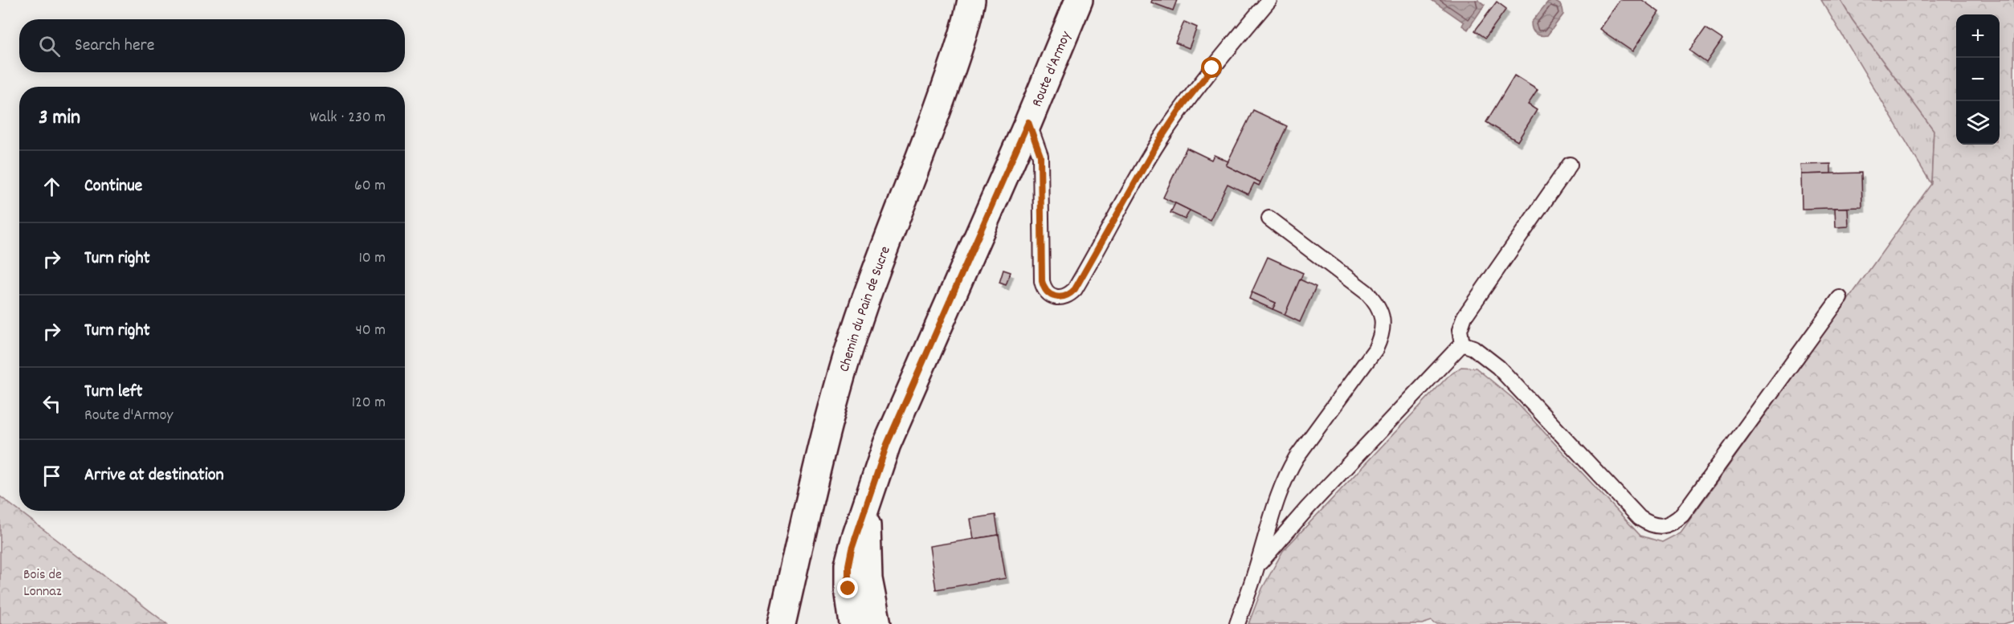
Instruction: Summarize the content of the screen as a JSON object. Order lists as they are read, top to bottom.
{
  "streets": {
    "main road": ["Route d'Armoy", "Chemin du Pain de Sucre"]
  },
  "parks": ["Bois de Lonnaz"],
  "page": {
    "map_buttons": ["+", "−"],
    "search": "Search here",
    "heading": ["3 min", "Walk · 230 m"],
    "list": [
      ["Continue", "60 m"],
      ["Turn right", "10 m"],
      ["Turn right", "40 m"],
      ["Turn left", "Route d'Armoy", "120 m"],
      "Arrive at destination"
    ]
  }
}
